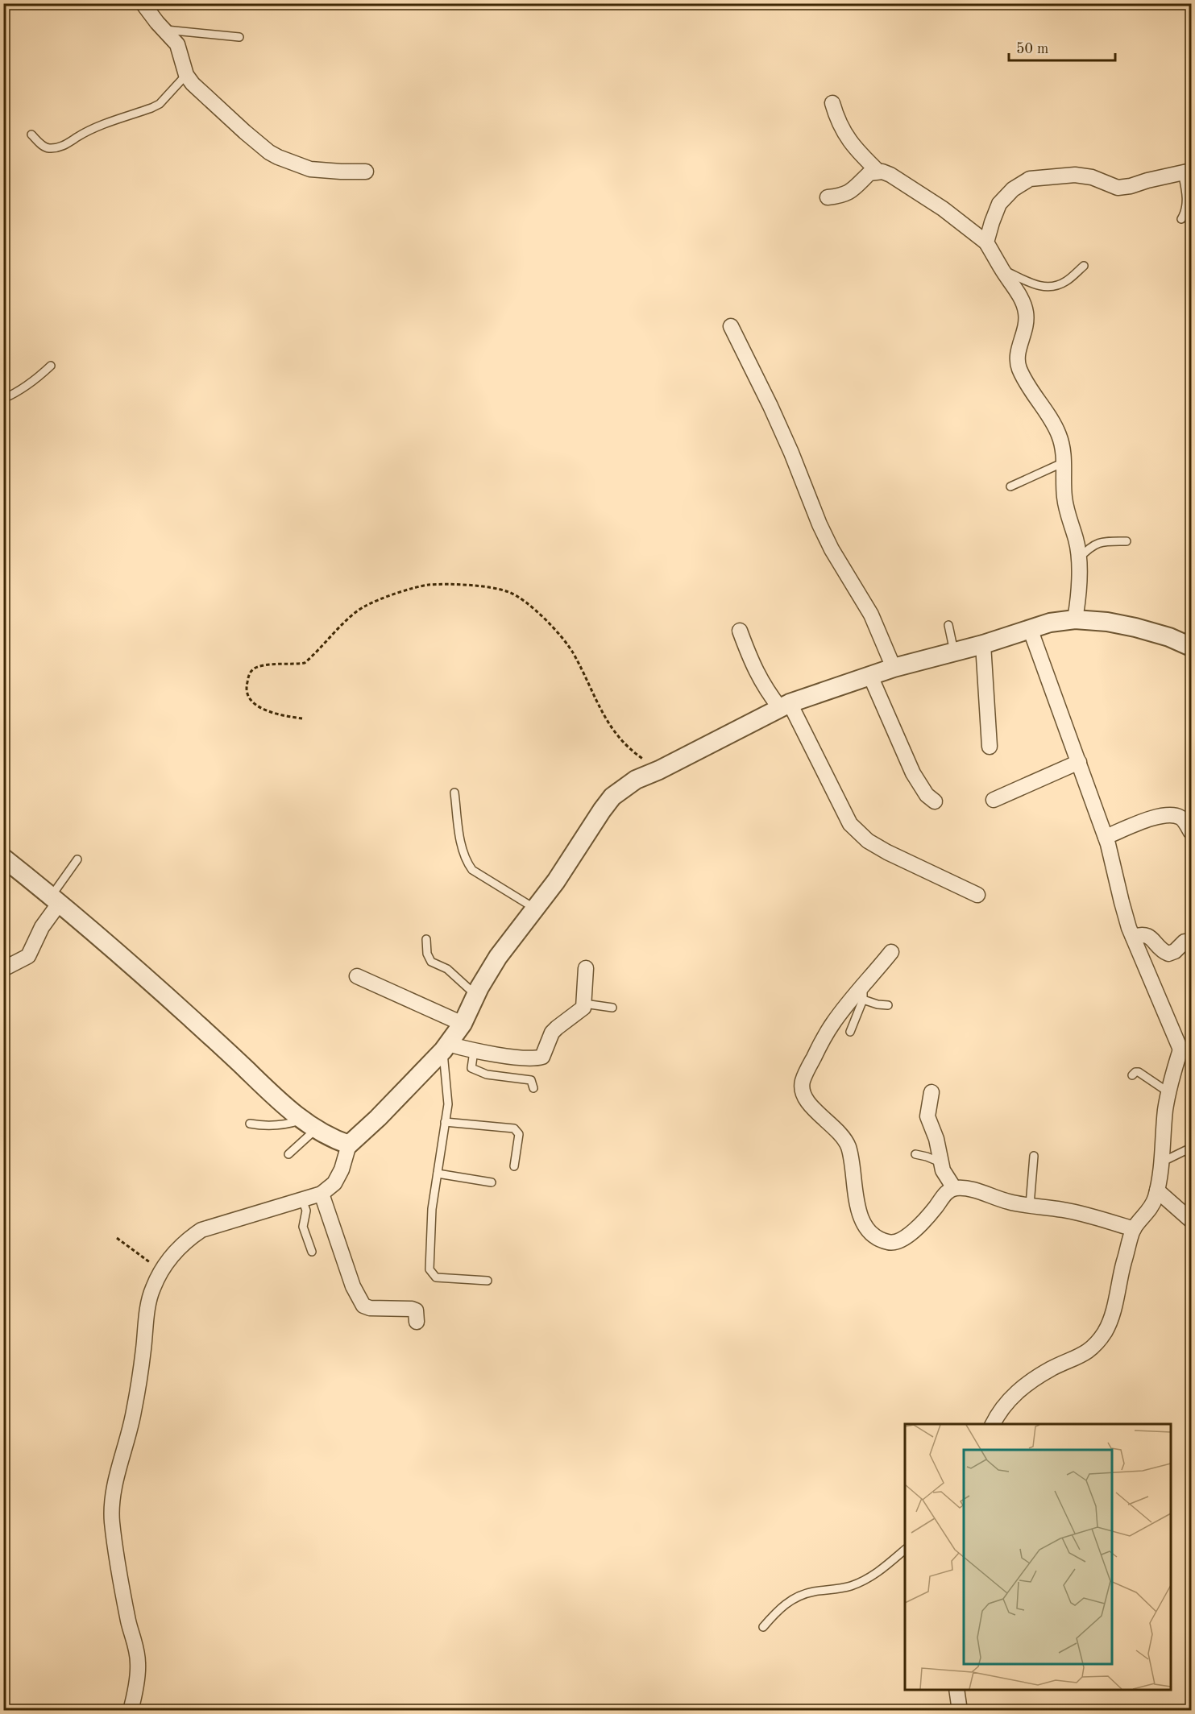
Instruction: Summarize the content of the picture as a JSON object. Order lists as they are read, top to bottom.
{
  "scale_bar": "50 m"
}
